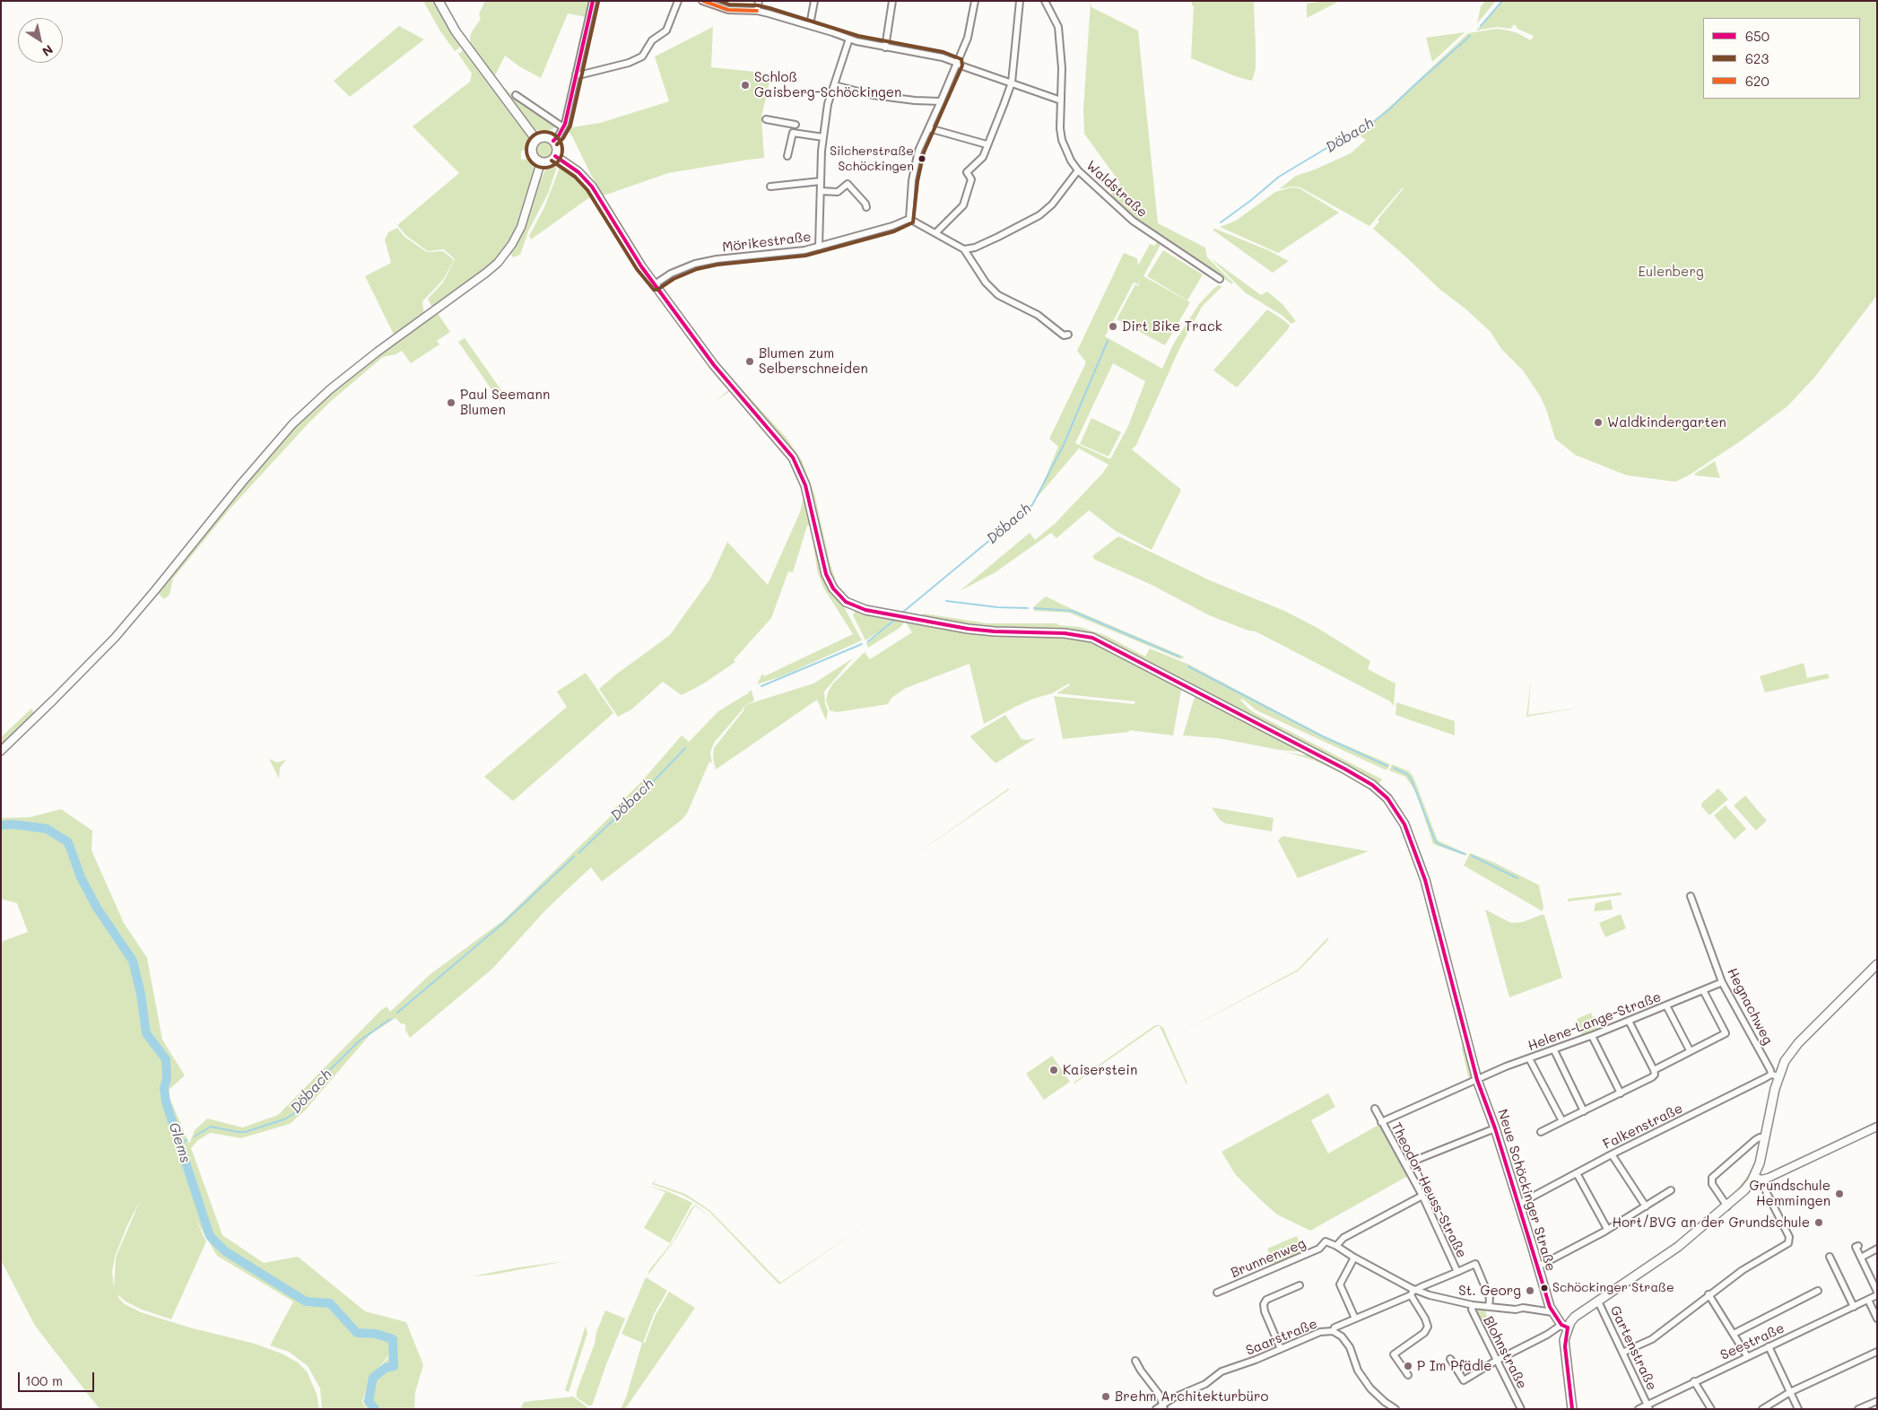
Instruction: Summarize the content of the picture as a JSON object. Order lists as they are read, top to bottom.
{
  "streets": {
    "main road": ["Neue Schöckinger Straße"],
    "street": [
      "Waldstraße",
      "Mörikestraße",
      "Hegnachweg",
      "Helene-Lange-Straße",
      "Falkenstraße",
      "Theodor-Heuss-Straße",
      "Brunnenweg",
      "Saarstraße",
      "Seestraße",
      "Gartenstraße",
      "Blohnstraße"
    ]
  },
  "crossings": [
    ["Mörikestraße", "Neue Schöckinger Straße"],
    ["Hegnachweg", "Falkenstraße"],
    ["Helene-Lange-Straße", "Theodor-Heuss-Straße"],
    ["Helene-Lange-Straße", "Neue Schöckinger Straße"],
    ["Falkenstraße", "Neue Schöckinger Straße"],
    ["Theodor-Heuss-Straße", "Saarstraße"],
    ["Seestraße", "Gartenstraße"]
  ],
  "water": ["Döbach", "Glems"],
  "parks": ["Eulenberg"],
  "places": [
    "Schloß Gaisberg-Schöckingen",
    "Silcherstraße Schöckingen",
    "Dirt Bike Track",
    "Blumen zum Selberschneiden",
    "Paul Seemann Blumen",
    "Waldkindergarten",
    "Kaiserstein",
    "Grundschule Hemmingen",
    "Hort/BVG an der Grundschule",
    "Schöckinger Straße",
    "St. Georg",
    "P Im Pfädle",
    "Brehm Architekturbüro"
  ],
  "lines": ["transit line 650", "transit line 623", "transit line 620"],
  "legend": ["650", "623", "620"],
  "scale_bar": "100 m",
  "north": "bottom right"
}
